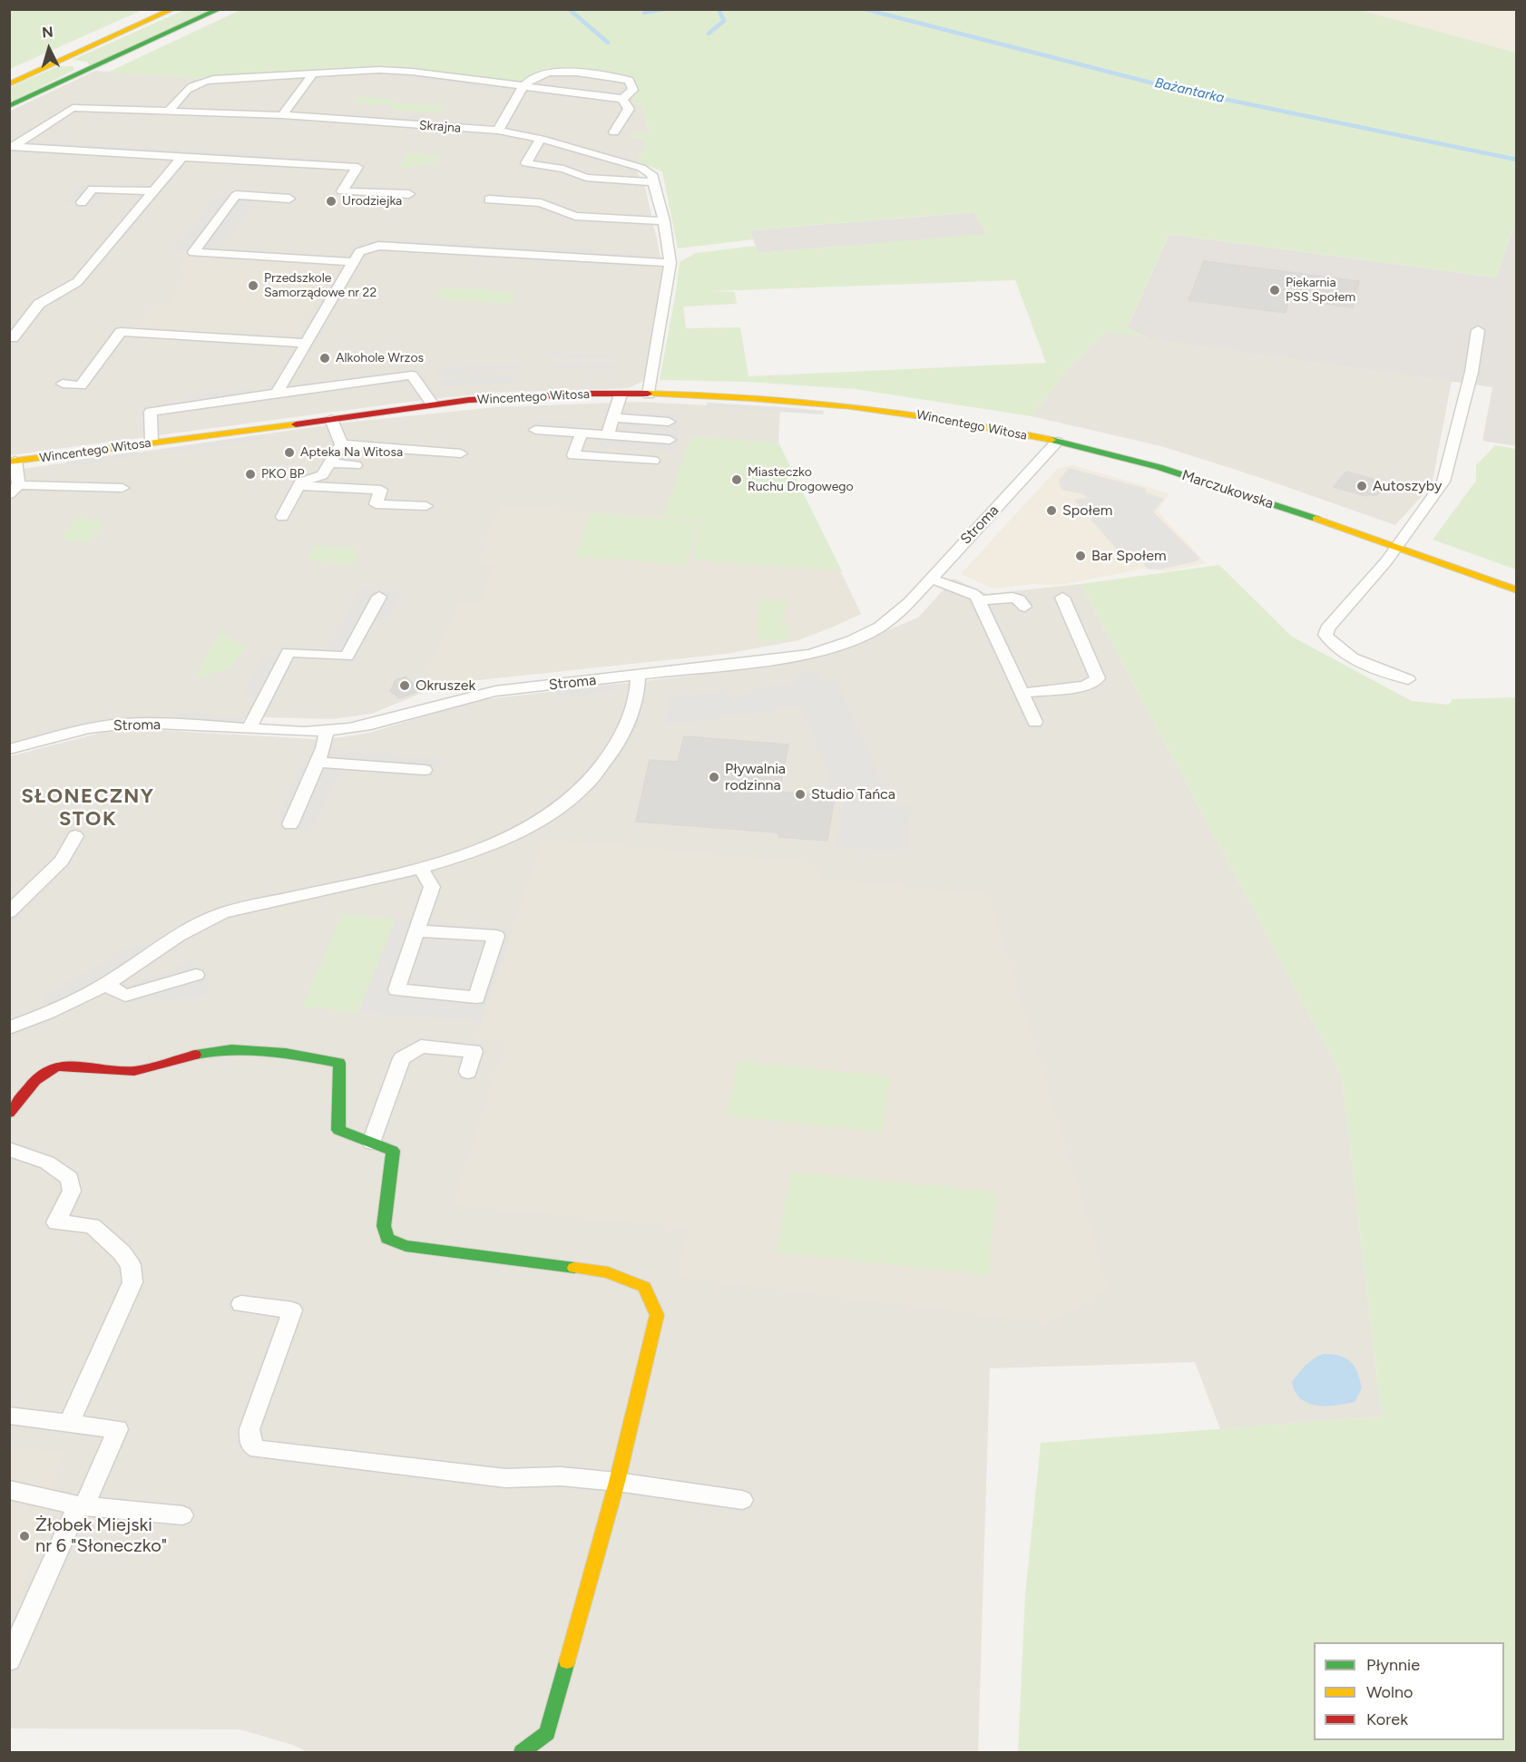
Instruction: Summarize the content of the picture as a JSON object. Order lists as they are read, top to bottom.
{
  "streets": {
    "street": [
      "Skrajna",
      "Wincentego Witosa",
      "Marczukowska",
      "Stroma"
    ]
  },
  "crossings": [
    ["Skrajna", "Wincentego Witosa"],
    ["Wincentego Witosa", "Marczukowska"],
    ["Wincentego Witosa", "Stroma"],
    ["Marczukowska", "Stroma"]
  ],
  "districts": ["SŁONECZNY STOK"],
  "water": ["Bażantarka"],
  "places": [
    "Urodziejka",
    "Przedszkole Samorządowe nr 22",
    "Piekarnia PSS Społem",
    "Alkohole Wrzos",
    "Apteka Na Witosa",
    "PKO BP",
    "Miasteczko Ruchu Drogowego",
    "Autoszyby",
    "Społem",
    "Bar Społem",
    "Okruszek",
    "Pływalnia rodzinna",
    "Studio Tańca",
    "Żłobek Miejski nr 6 \"Słoneczko\""
  ],
  "legend": ["Płynnie", "Wolno", "Korek"],
  "north": "top"
}
